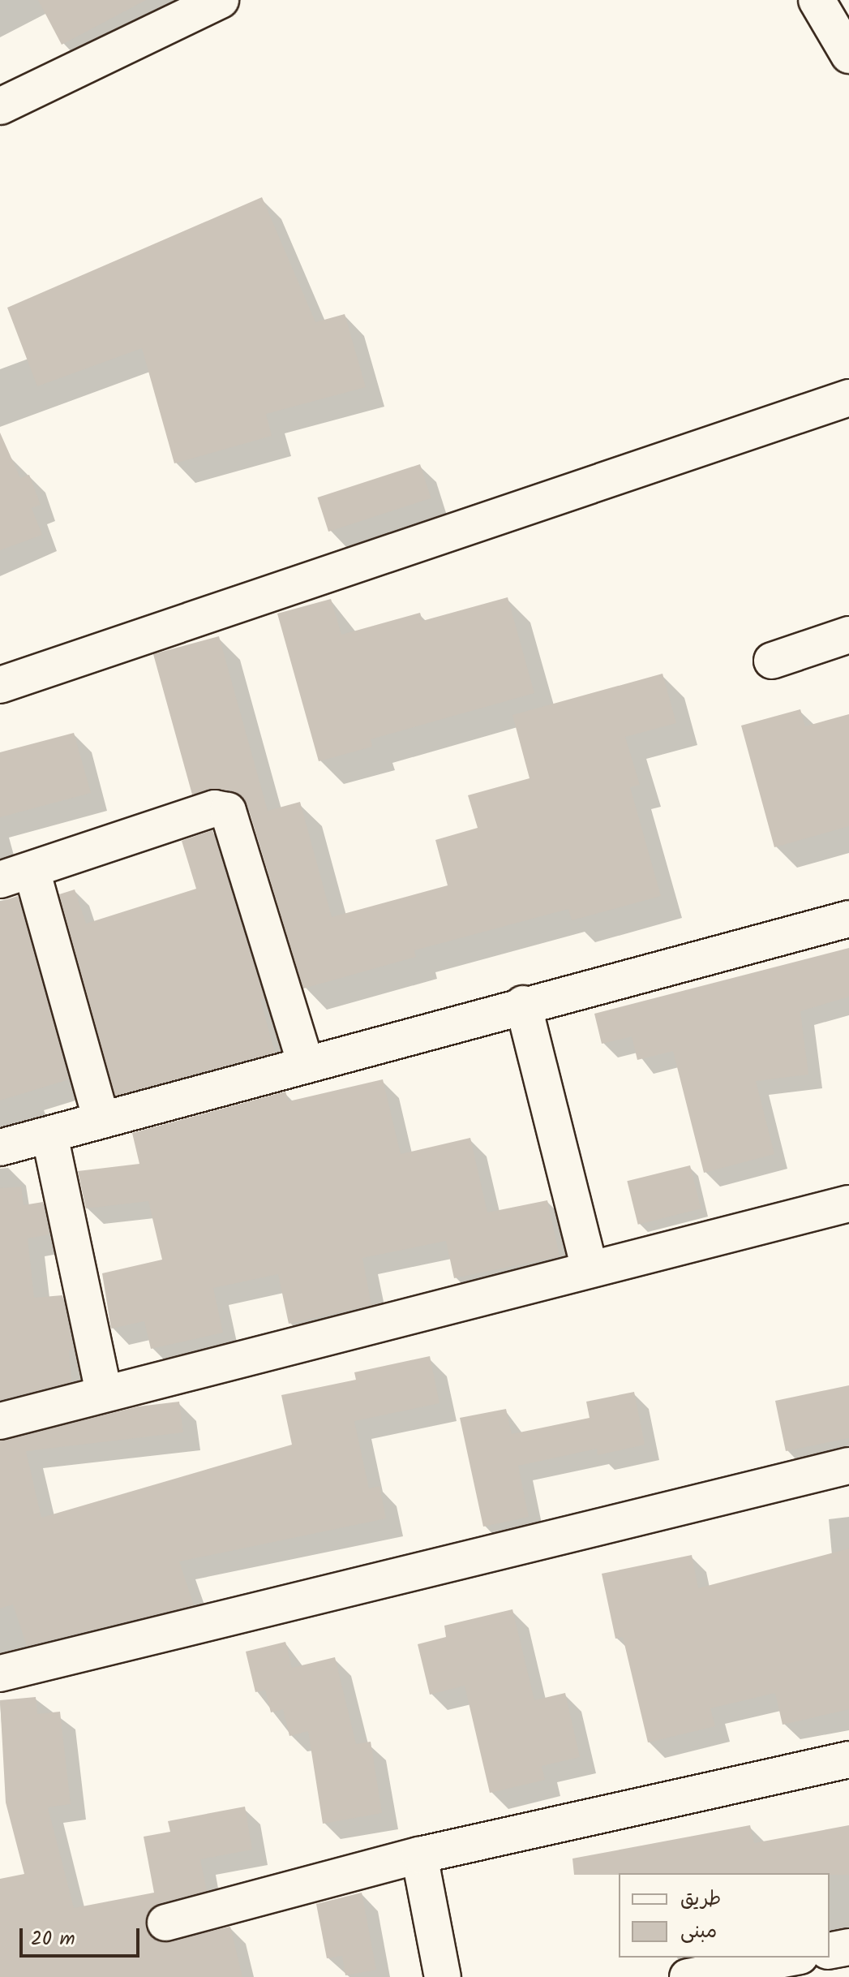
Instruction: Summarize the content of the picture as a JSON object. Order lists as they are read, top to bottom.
{
  "legend": ["طريق", "مبنى"],
  "scale_bar": "20 m"
}
